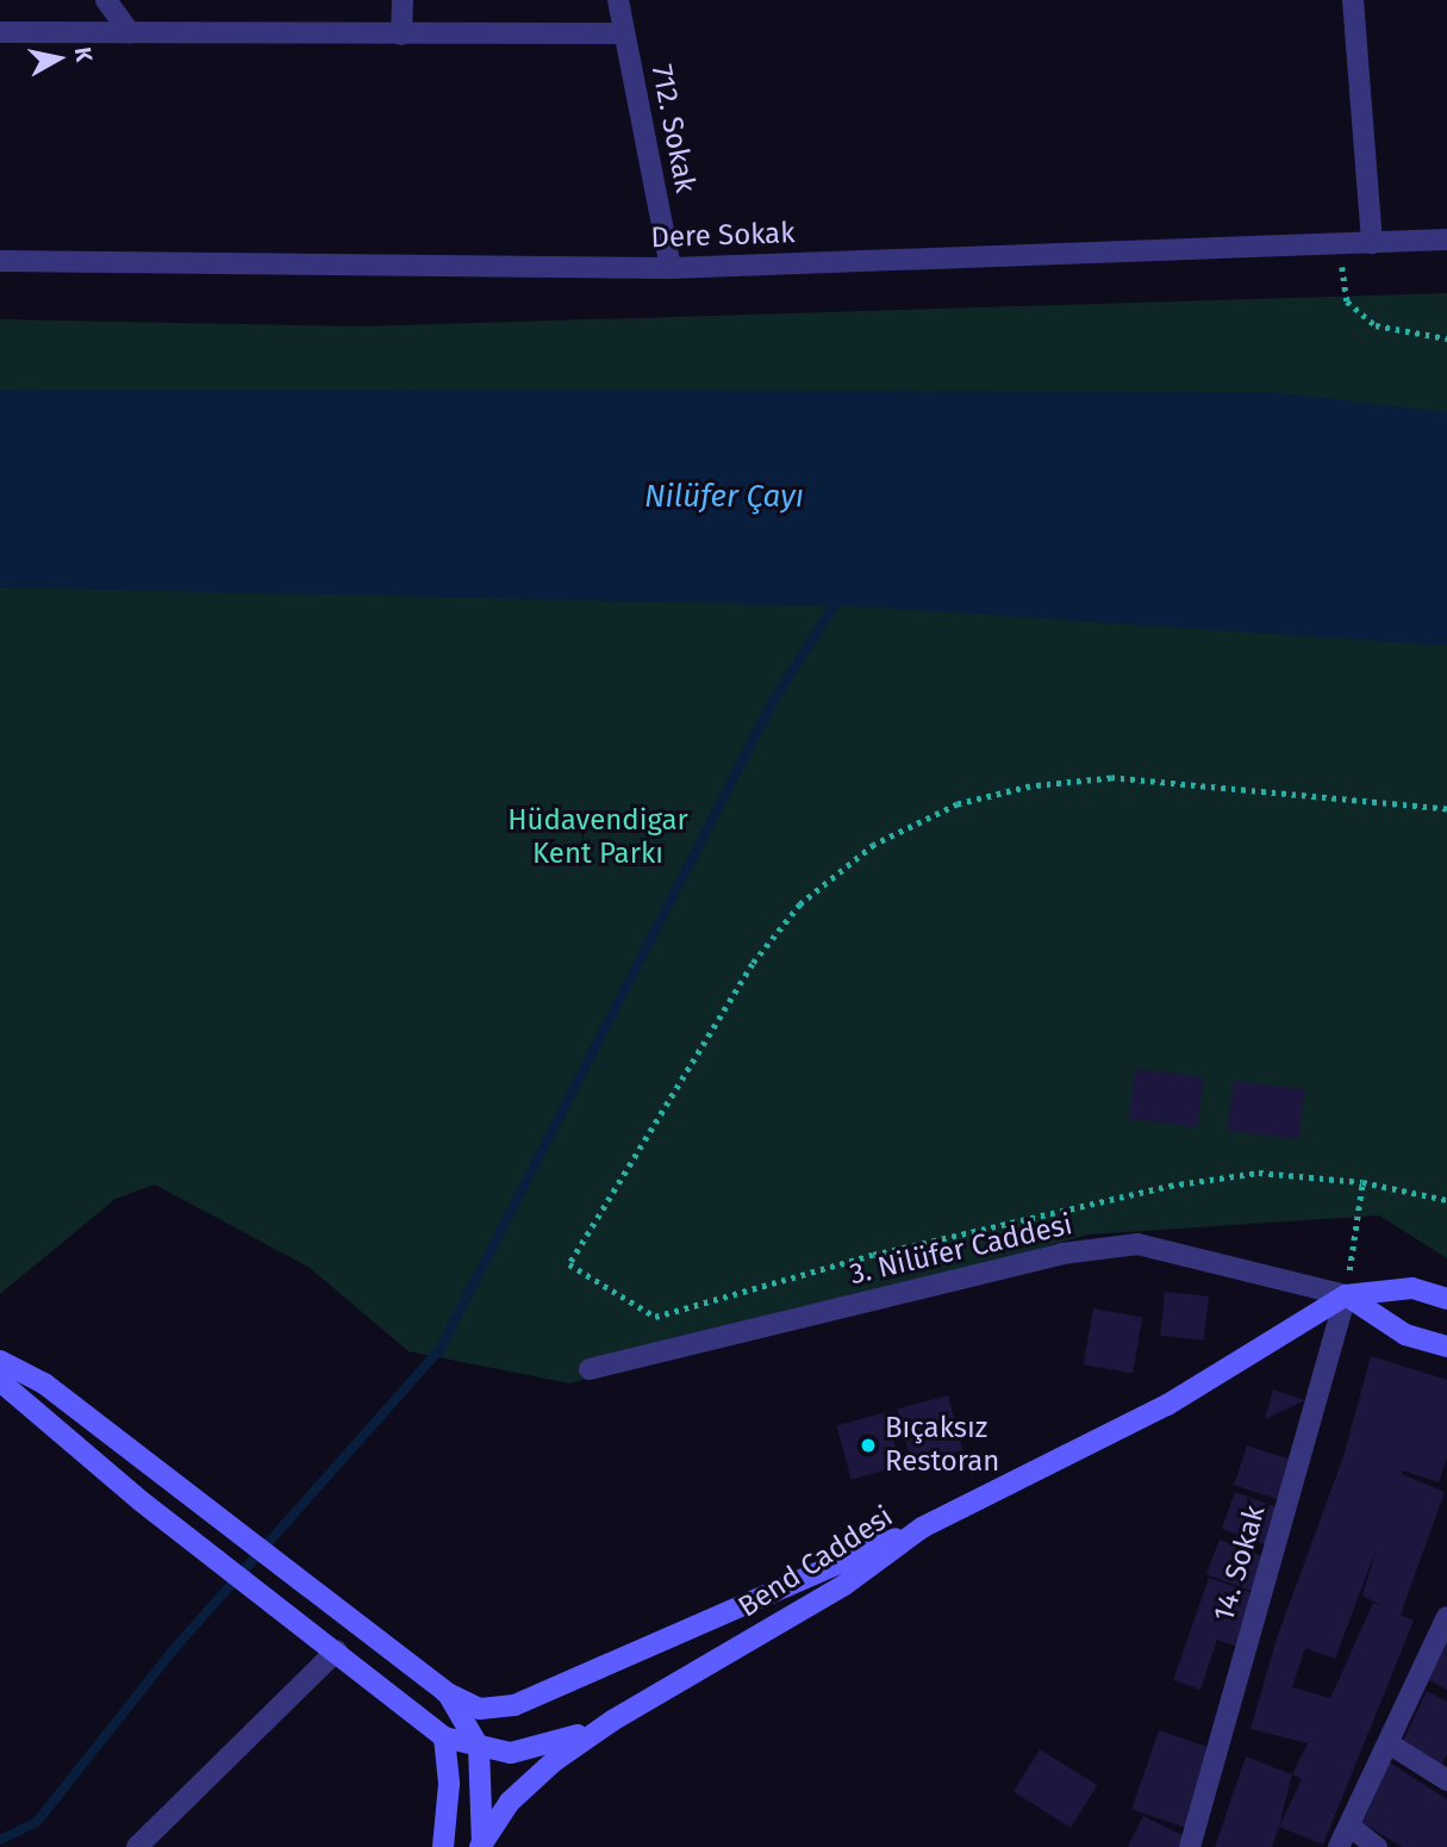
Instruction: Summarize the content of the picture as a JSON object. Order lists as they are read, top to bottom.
{
  "streets": {
    "main road": ["Bend Caddesi"],
    "street": [
      "712. Sokak",
      "Dere Sokak",
      "3. Nilüfer Caddesi",
      "14. Sokak"
    ]
  },
  "crossings": [
    ["712. Sokak", "Dere Sokak"],
    ["3. Nilüfer Caddesi", "Bend Caddesi"],
    ["3. Nilüfer Caddesi", "14. Sokak"],
    ["Bend Caddesi", "14. Sokak"]
  ],
  "water": ["Nilüfer Çayı"],
  "parks": ["Hüdavendigar Kent Parkı"],
  "places": ["Bıçaksız Restoran"],
  "north": "right"
}
